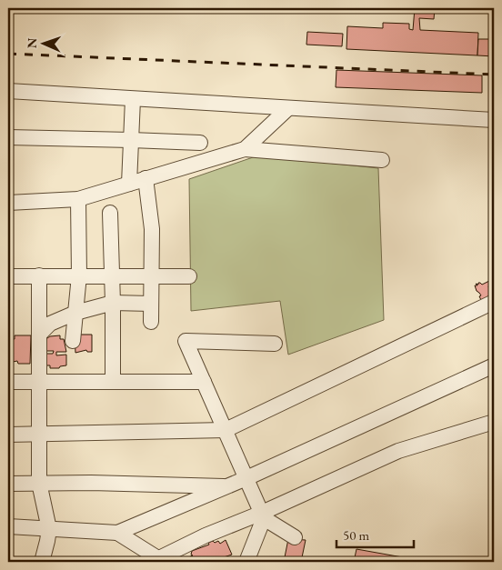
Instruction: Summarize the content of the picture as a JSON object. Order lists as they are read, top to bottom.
{
  "scale_bar": "50 m",
  "north": "left"
}
